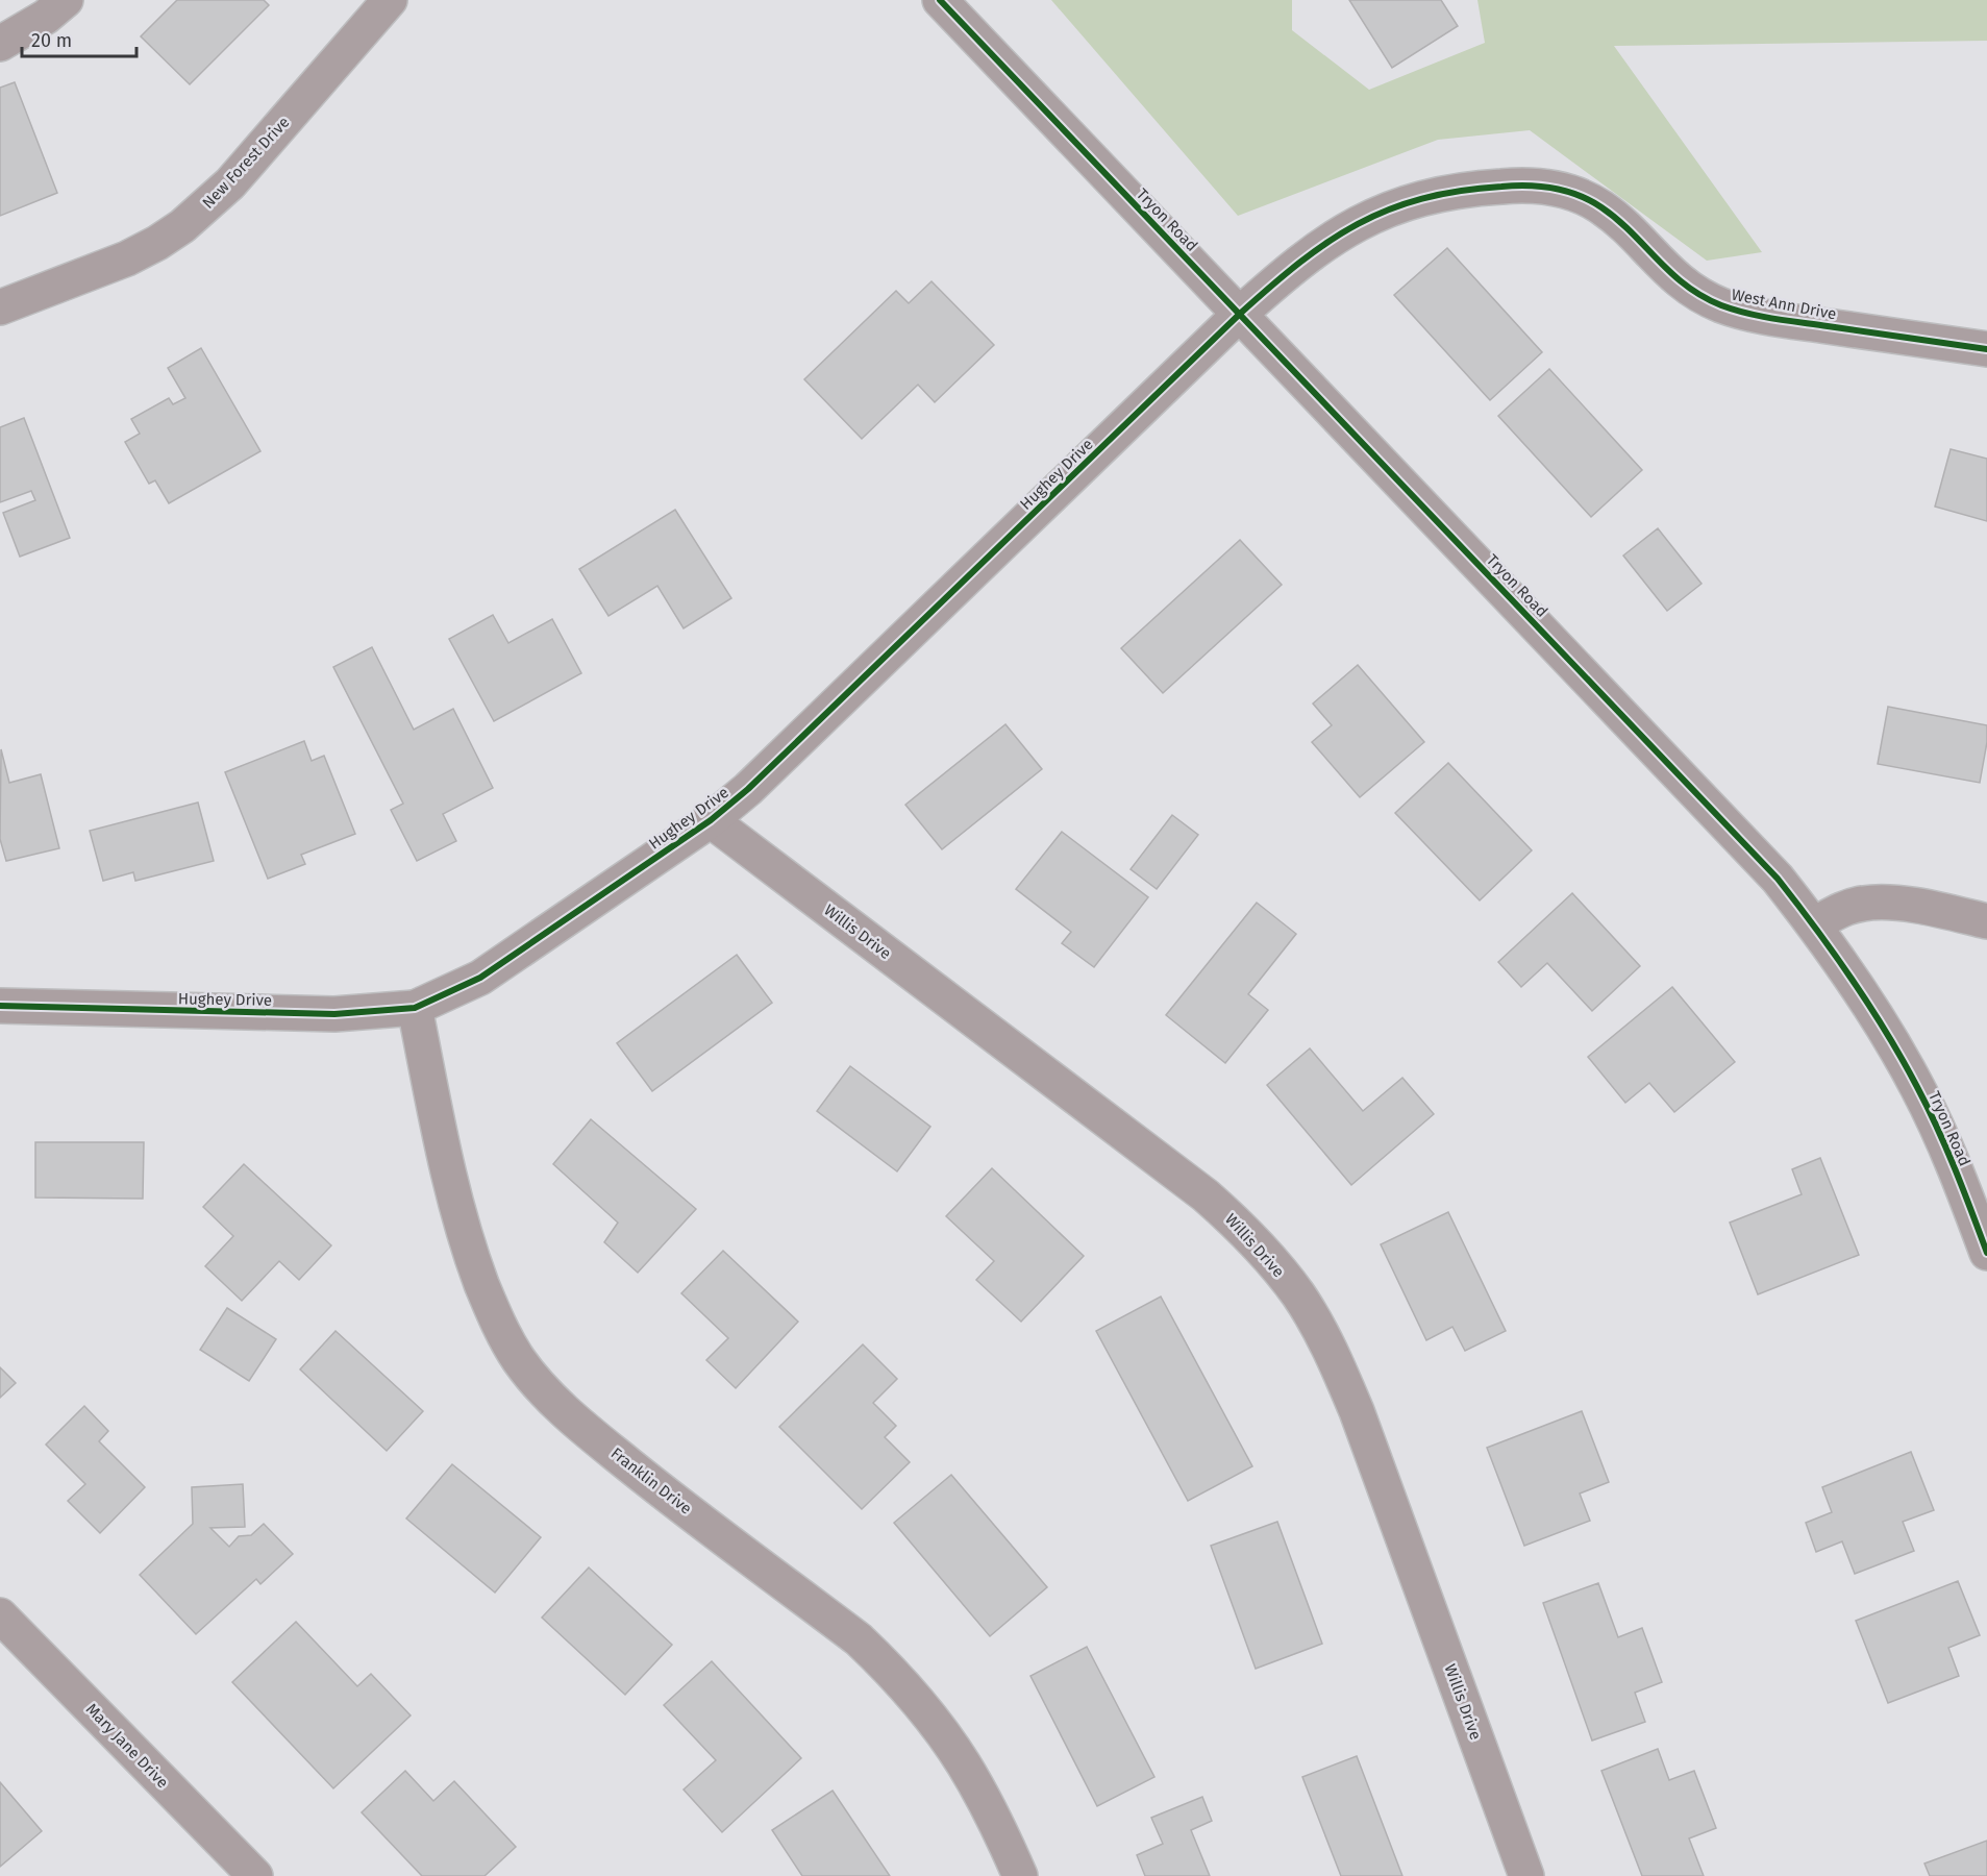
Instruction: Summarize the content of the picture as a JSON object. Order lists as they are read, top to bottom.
{
  "streets": {
    "street": [
      "New Forest Drive",
      "Tryon Road",
      "West Ann Drive",
      "Hughey Drive",
      "Willis Drive",
      "Franklin Drive",
      "Mary Jane Drive"
    ]
  },
  "crossings": [
    ["Tryon Road", "West Ann Drive"],
    ["Tryon Road", "Hughey Drive"],
    ["West Ann Drive", "Hughey Drive"],
    ["Hughey Drive", "Willis Drive"],
    ["Hughey Drive", "Franklin Drive"]
  ],
  "scale_bar": "20 m"
}
